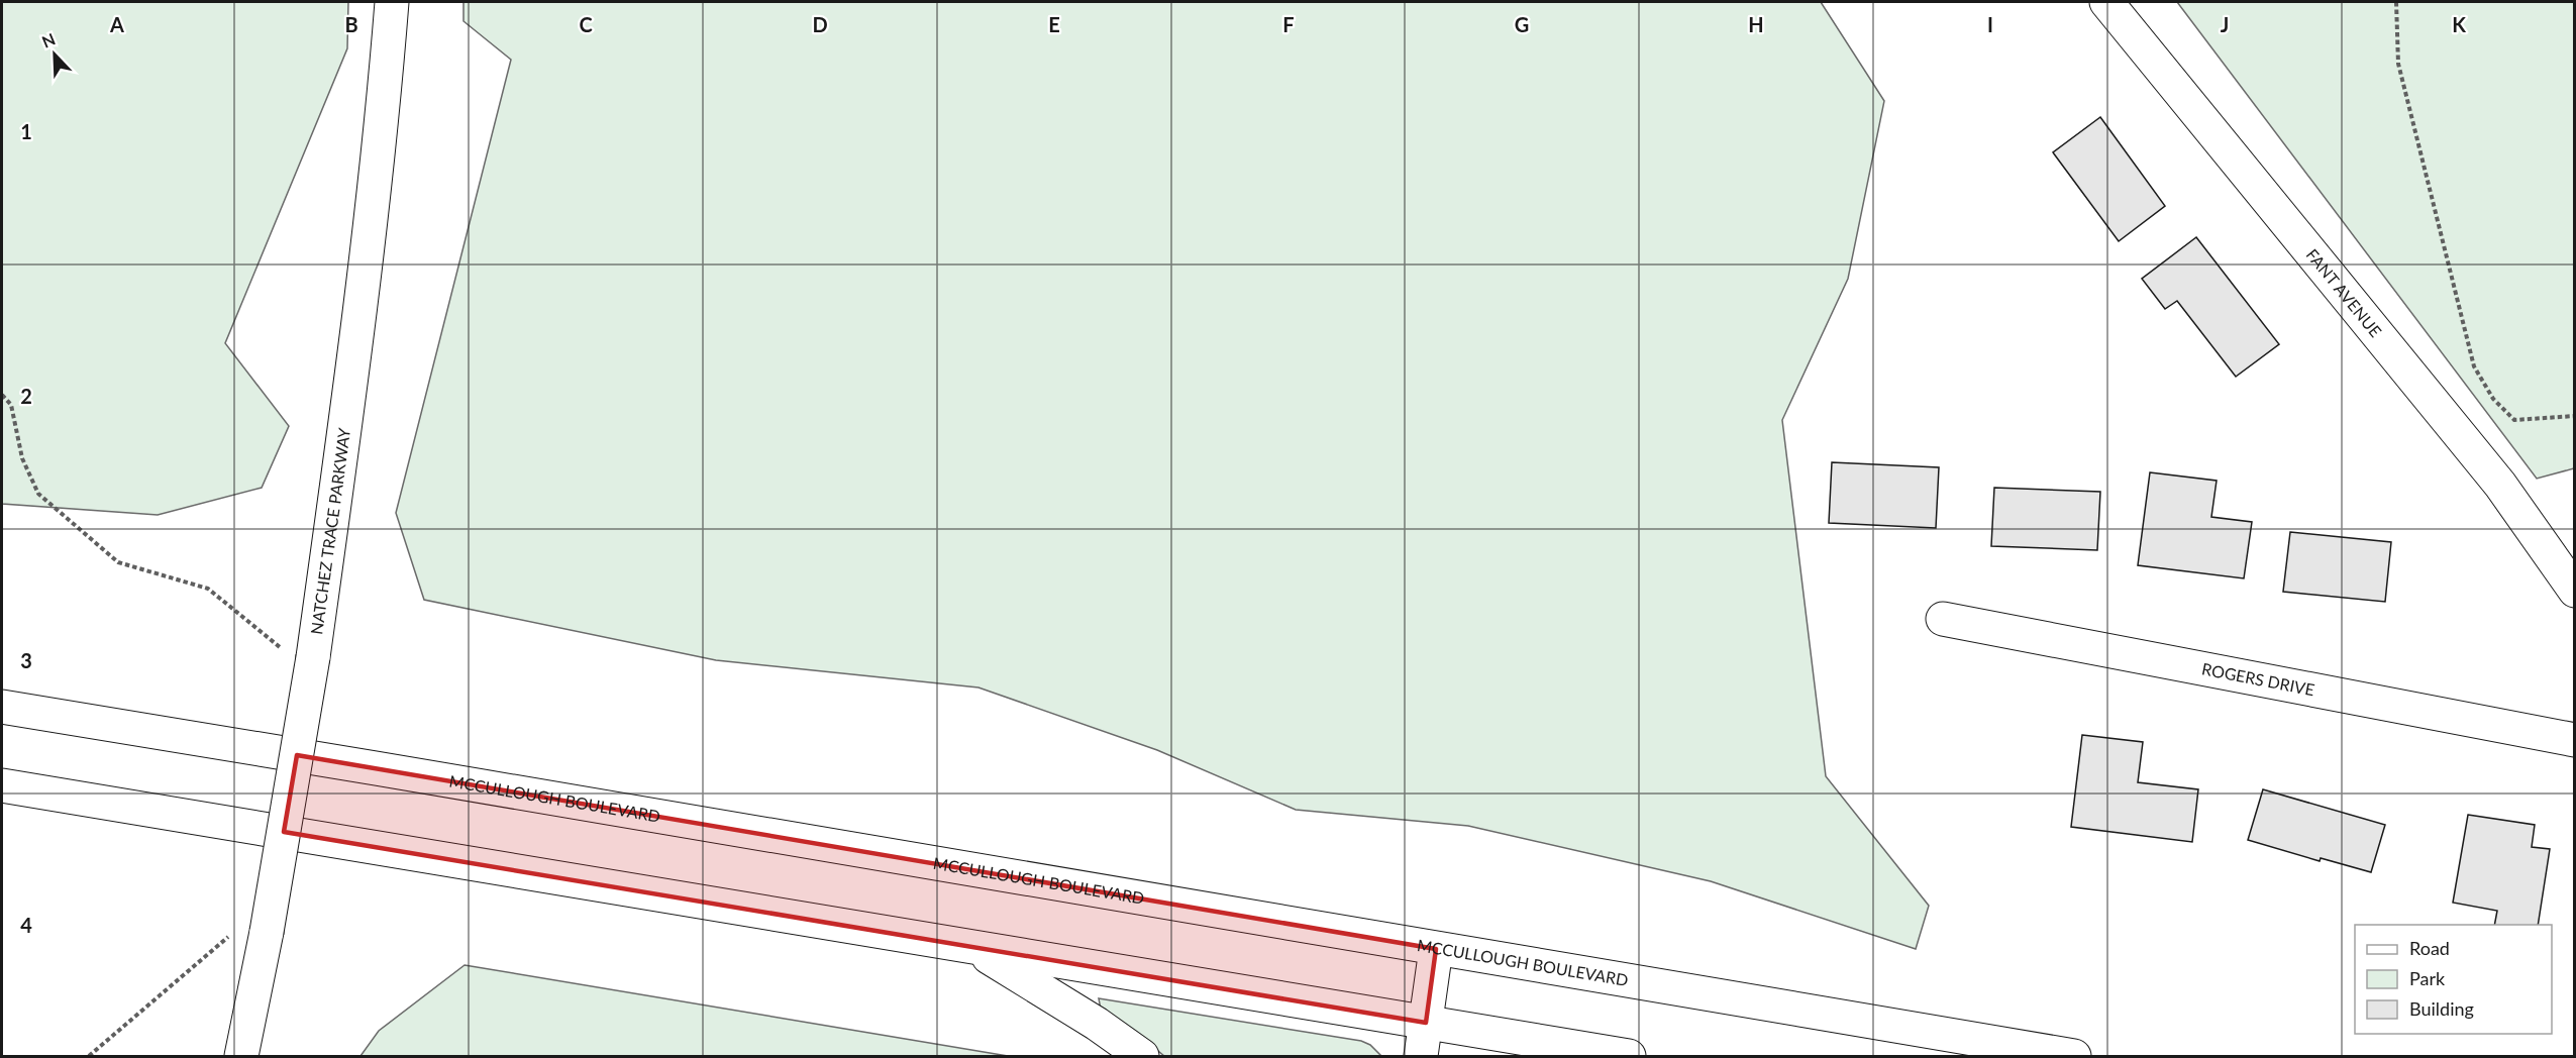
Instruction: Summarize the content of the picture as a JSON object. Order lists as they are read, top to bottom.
{
  "streets": {
    "main road": [
      "FANT AVENUE",
      "NATCHEZ TRACE PARKWAY",
      "ROGERS DRIVE",
      "MCCULLOUGH BOULEVARD"
    ]
  },
  "legend": ["Road", "Park", "Building"],
  "north": "top left",
  "grid": {
    "columns": [
      "A",
      "B",
      "C",
      "D",
      "E",
      "F",
      "G",
      "H",
      "I",
      "J",
      "K"
    ],
    "rows": [
      "1",
      "2",
      "3",
      "4"
    ]
  }
}
